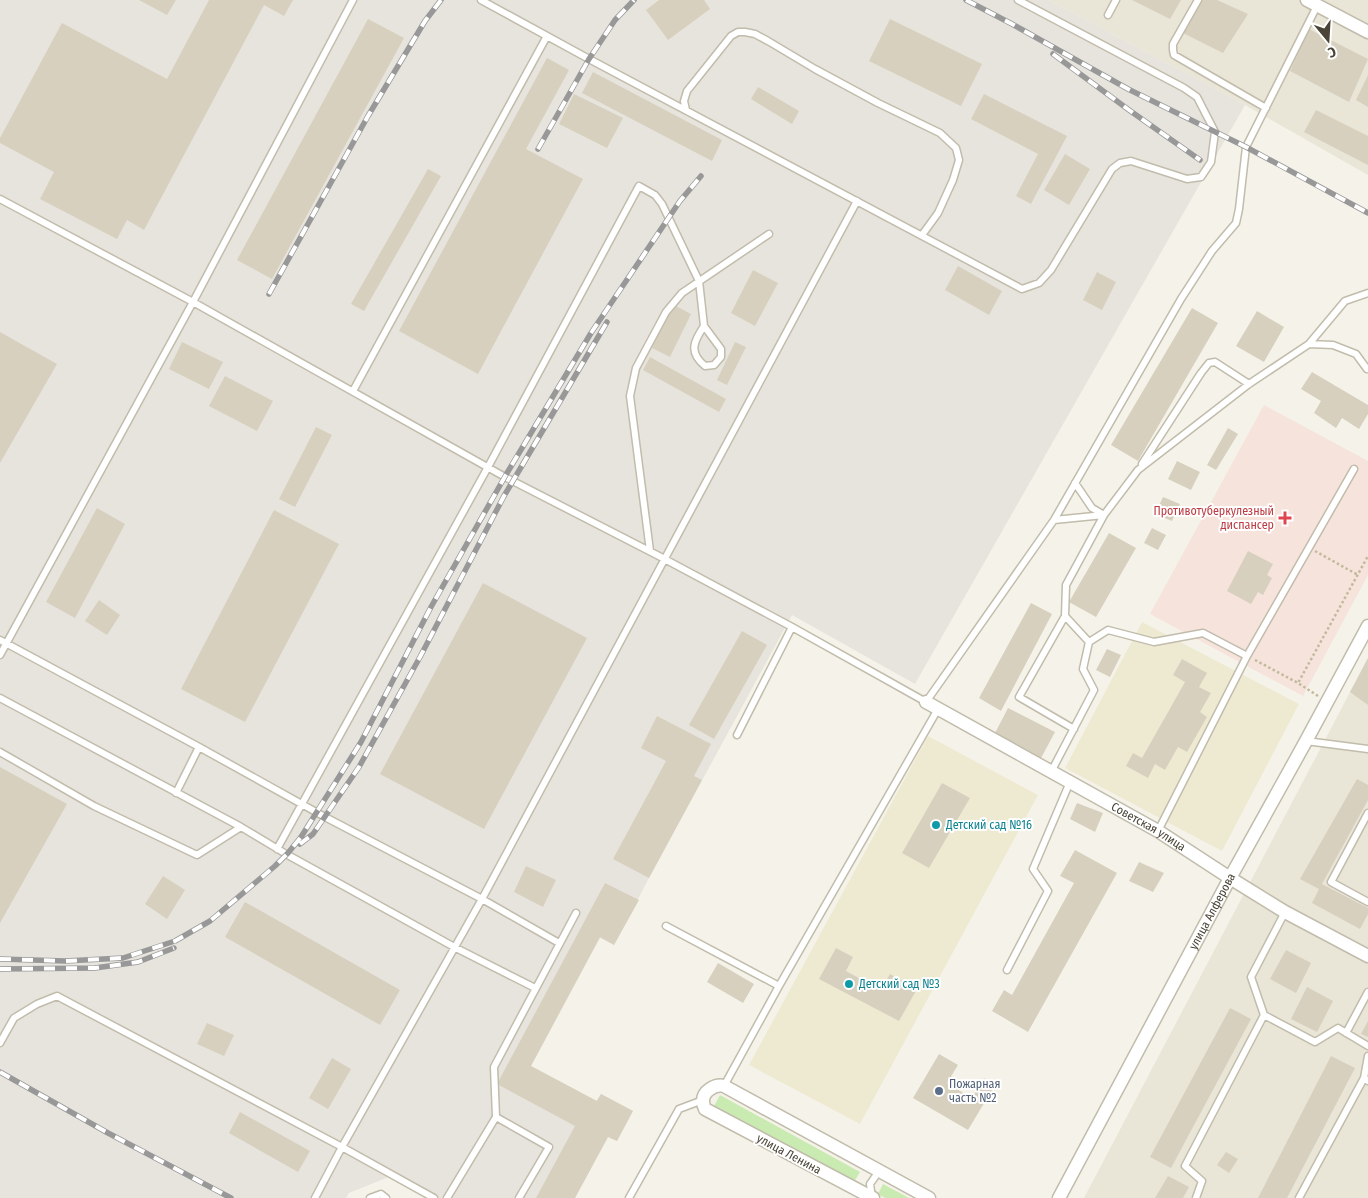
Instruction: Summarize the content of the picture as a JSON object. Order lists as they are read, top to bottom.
{
  "streets": {
    "street": ["Советская улица", "улица Алферова", "улица Ленина"]
  },
  "crossings": [
    ["Советская улица", "улица Алферова"]
  ],
  "places": {
    "health": ["Противотуберкулезный диспансер"],
    "other": ["Детский сад №16", "Детский сад №3", "Пожарная часть №2"]
  },
  "north": "bottom"
}
